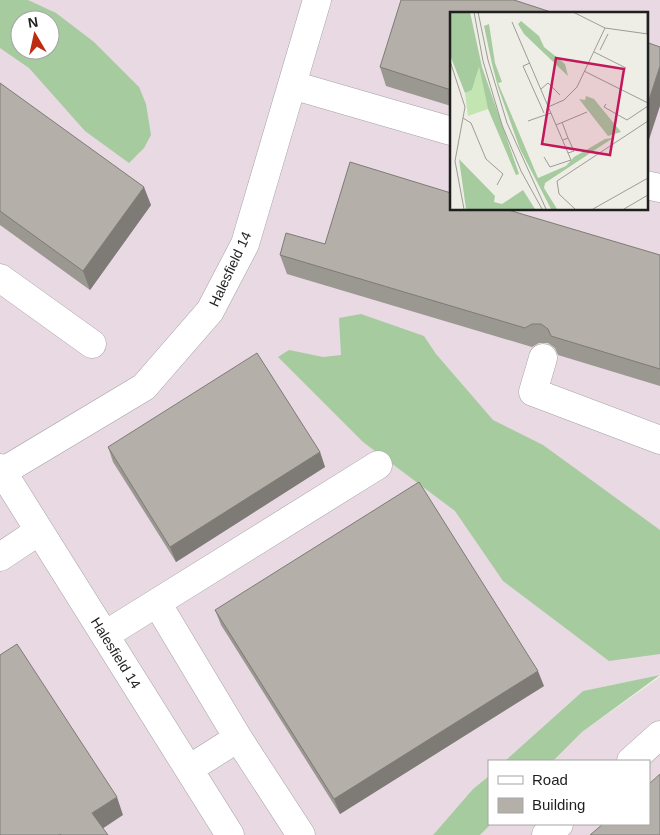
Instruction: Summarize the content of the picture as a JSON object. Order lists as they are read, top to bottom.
{
  "streets": {
    "street": ["Halesfield 14"]
  },
  "legend": ["Road", "Building"],
  "north": "top"
}
